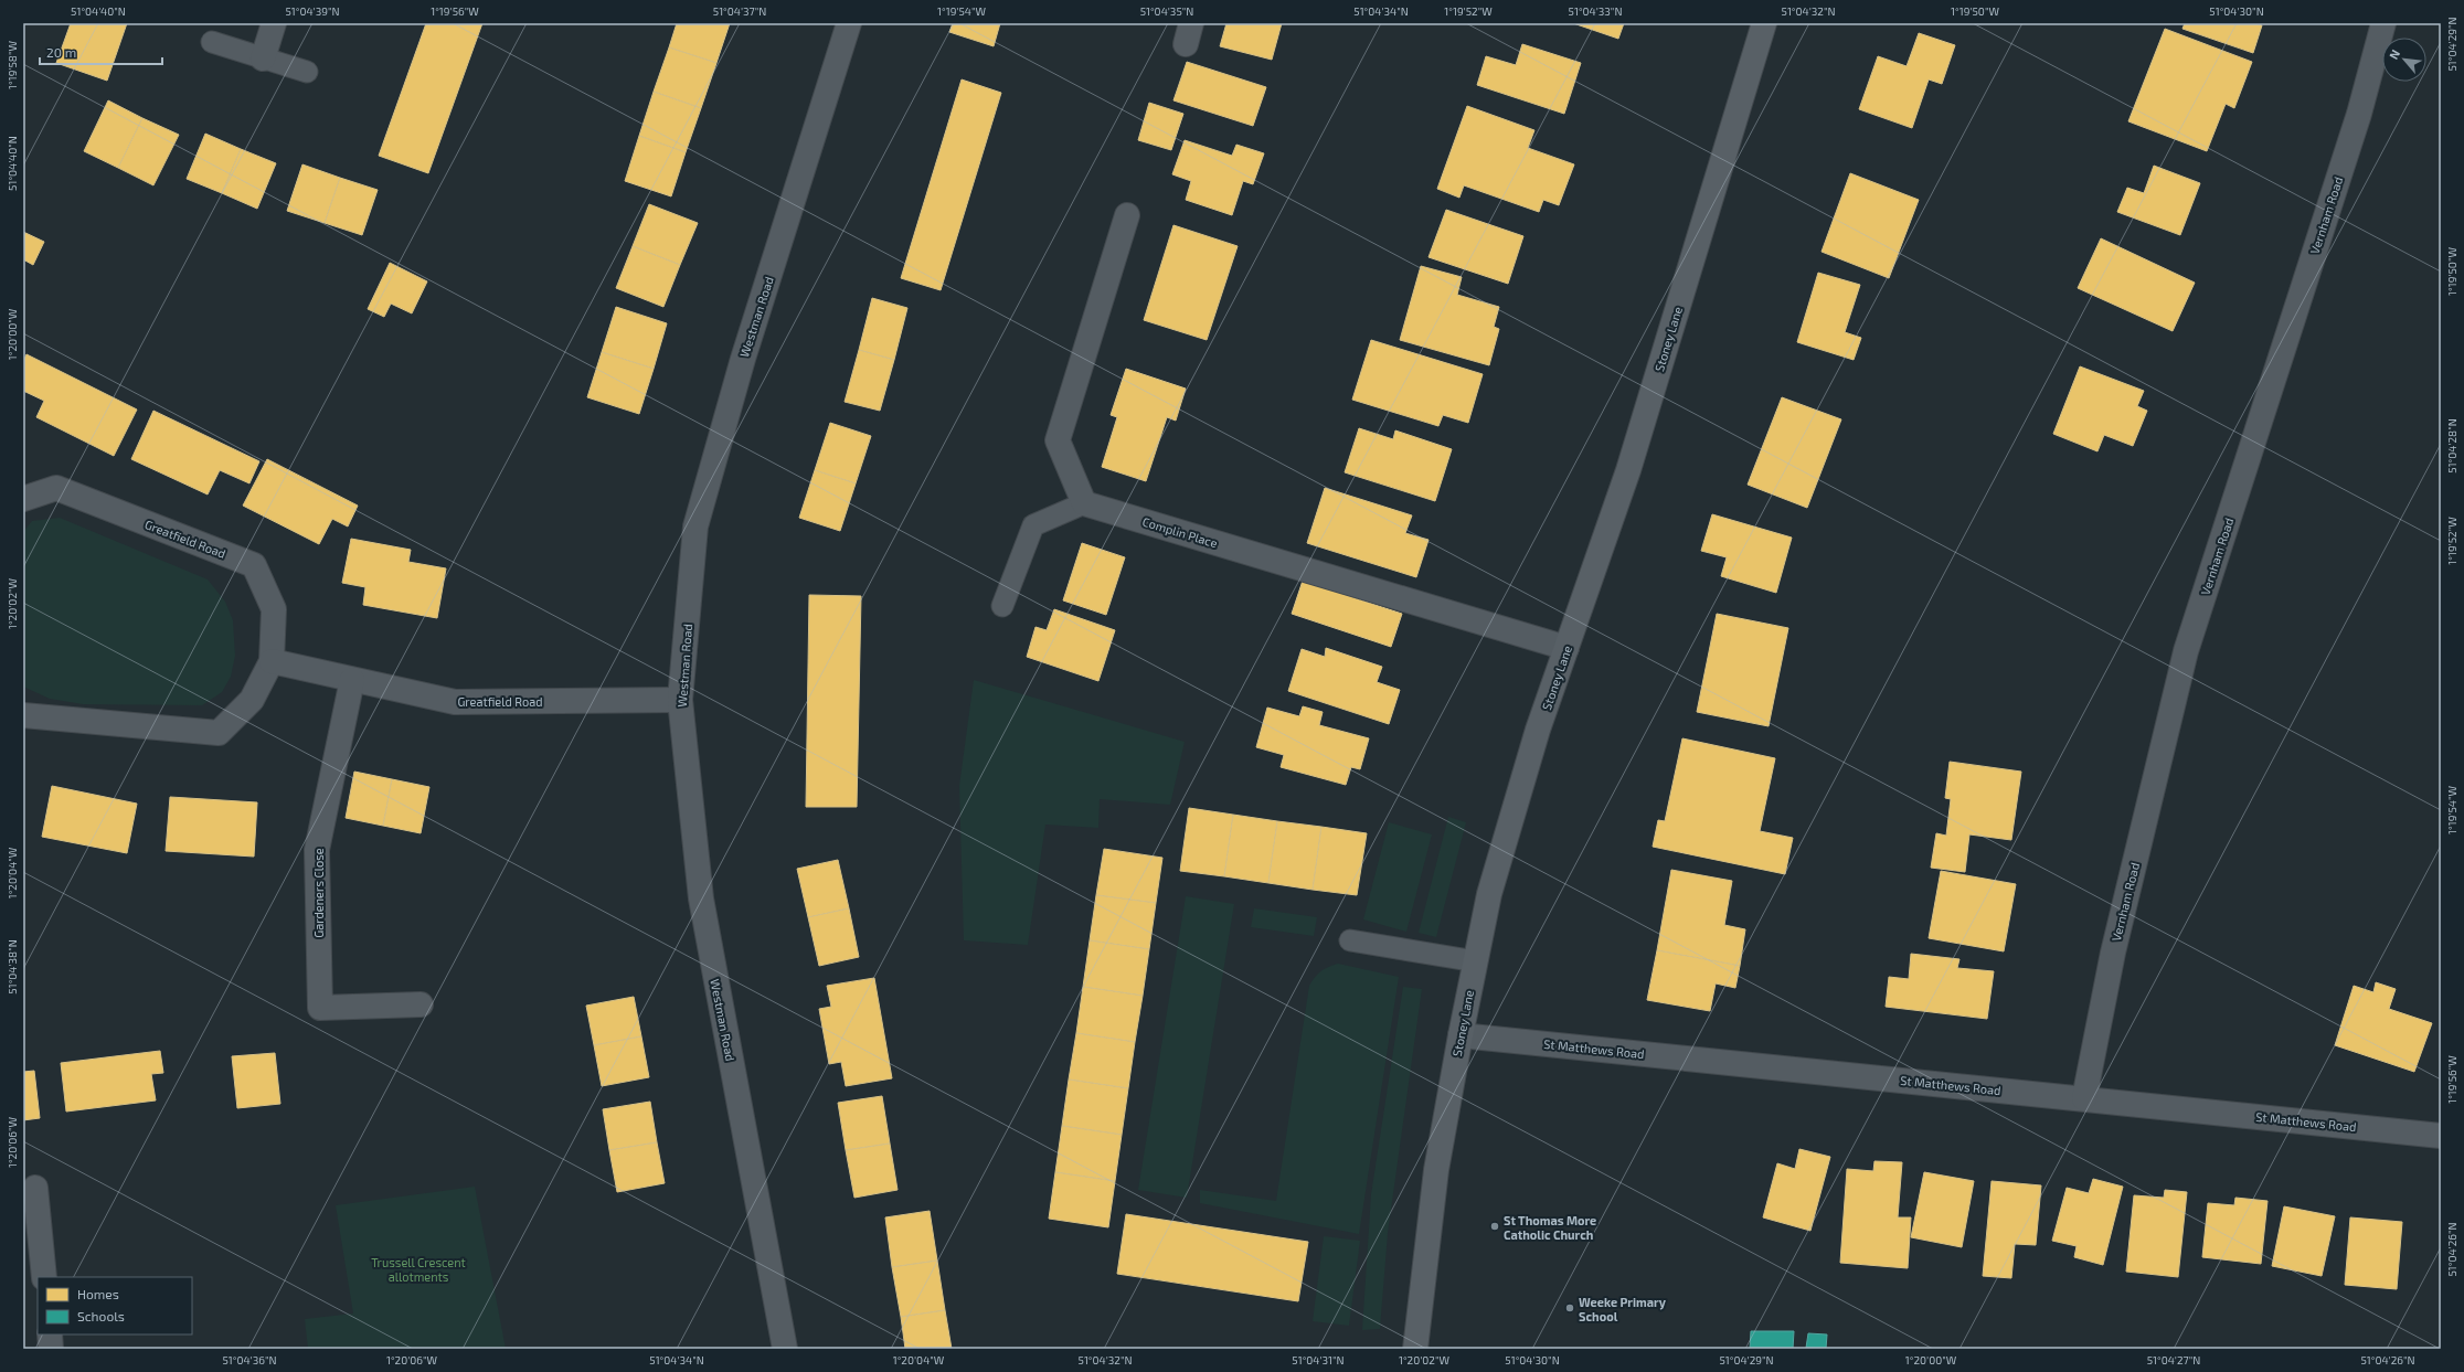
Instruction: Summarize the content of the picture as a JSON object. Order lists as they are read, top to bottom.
{
  "streets": {
    "street": [
      "Vernham Road",
      "Westman Road",
      "Stoney Lane",
      "Complin Place",
      "Greatfield Road",
      "Gardeners Close",
      "St Matthews Road"
    ]
  },
  "crossings": [
    ["Vernham Road", "St Matthews Road"],
    ["Westman Road", "Greatfield Road"],
    ["Stoney Lane", "Complin Place"],
    ["Stoney Lane", "St Matthews Road"],
    ["Greatfield Road", "Gardeners Close"]
  ],
  "parks": ["Trussell Crescent allotments"],
  "places": ["St Thomas More Catholic Church", "Weeke Primary School"],
  "legend": ["Homes", "Schools"],
  "scale_bar": "20 m",
  "north": "top left",
  "coordinates": [
    "51°04'40\"N",
    "51°04'39\"N",
    "1°19'56\"W",
    "51°04'37\"N",
    "1°19'54\"W",
    "51°04'35\"N",
    "51°04'34\"N",
    "1°19'52\"W",
    "51°04'33\"N",
    "51°04'32\"N",
    "1°19'50\"W",
    "51°04'30\"N",
    "51°04'29\"N",
    "1°19'58\"W",
    "1°20'00\"W",
    "51°04'28\"N",
    "1°20'02\"W",
    "1°20'04\"W",
    "51°04'38\"N",
    "1°20'06\"W",
    "51°04'26\"N",
    "51°04'36\"N",
    "51°04'31\"N",
    "51°04'27\"N"
  ]
}
